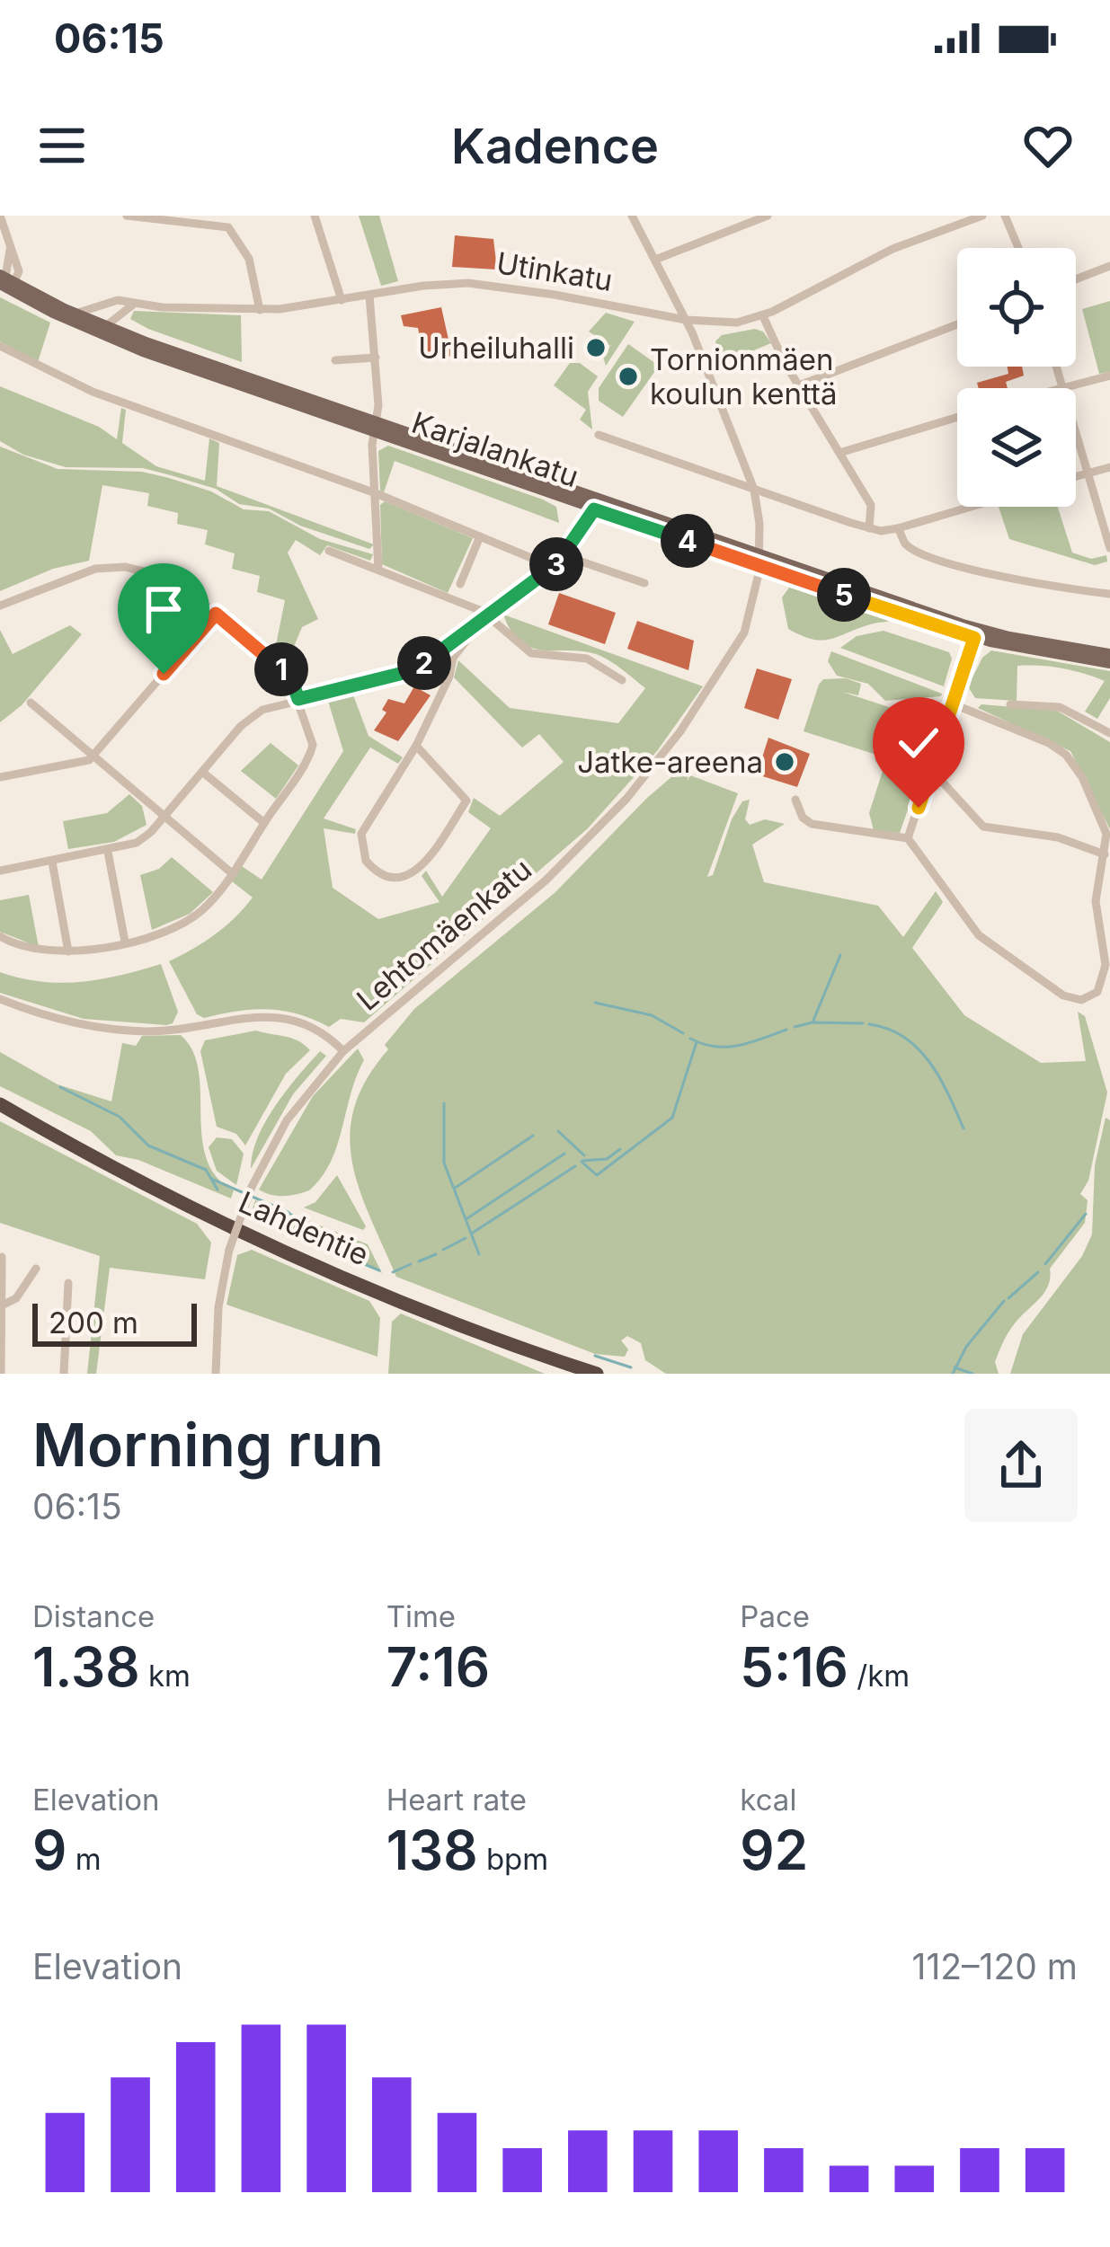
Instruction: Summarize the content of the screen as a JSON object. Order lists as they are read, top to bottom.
{
  "streets": {
    "highway": ["Lahdentie"],
    "main road": ["Karjalankatu"],
    "street": ["Utinkatu", "Lehtomäenkatu"]
  },
  "crossings": [
    ["Utinkatu", "Karjalankatu"],
    ["Utinkatu", "Lehtomäenkatu"],
    ["Karjalankatu", "Lehtomäenkatu"]
  ],
  "places": ["Urheiluhalli", "Tornionmäen koulun kenttä", "Jatke-areena"],
  "scale_bar": "200 m",
  "page": {
    "status": "06:15",
    "header": "Kadence",
    "pins": [
      "4",
      "3",
      "5",
      "2",
      "1"
    ],
    "scale": "200 m",
    "heading": ["Morning run", "06:15"],
    "stats": [
      ["Distance", "1.38 km"],
      ["Time", "7:16"],
      ["Pace", "5:16 /km"],
      ["Elevation", "9 m"],
      ["Heart rate", "138 bpm"],
      ["kcal", "92"]
    ],
    "chart": ["Elevation", "112–120 m"]
  }
}
